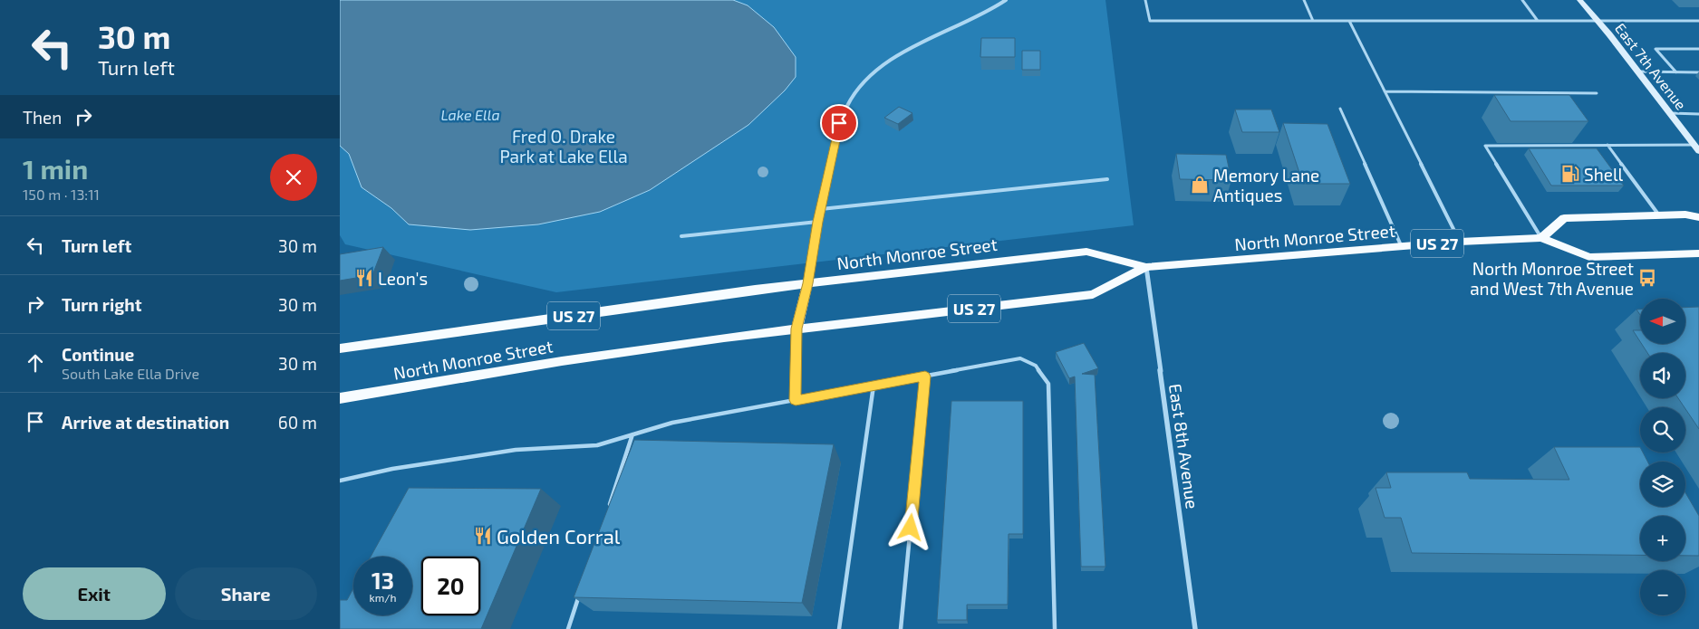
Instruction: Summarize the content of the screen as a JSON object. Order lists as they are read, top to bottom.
{
  "streets": {
    "main road": ["North Monroe Street", "US 27"],
    "street": ["East 7th Avenue", "East 8th Avenue"]
  },
  "crossings": [
    ["North Monroe Street", "East 8th Avenue"]
  ],
  "water": ["Lake Ella"],
  "parks": ["Fred O. Drake Park at Lake Ella"],
  "places": {
    "fuel station": ["Shell"],
    "shop": ["Memory Lane Antiques"],
    "restaurant": ["Leon's", "Golden Corral"],
    "bus stop": ["North Monroe Street and West 7th Avenue"]
  },
  "north": "left",
  "page": {
    "turn": ["30 m", "Turn left"],
    "then": "Then",
    "heading": ["1 min", "150 m · 13:11"],
    "list": [
      {
        "name": "Turn left",
        "value": "30 m"
      },
      {
        "name": "Turn right",
        "value": "30 m"
      },
      {
        "name": "Continue",
        "note": "South Lake Ella Drive",
        "value": "30 m"
      },
      {
        "name": "Arrive at destination",
        "value": "60 m"
      }
    ],
    "map_buttons": ["+", "−"],
    "speed": "13 km/h",
    "limit": "20",
    "buttons": ["Exit", "Share"]
  }
}
